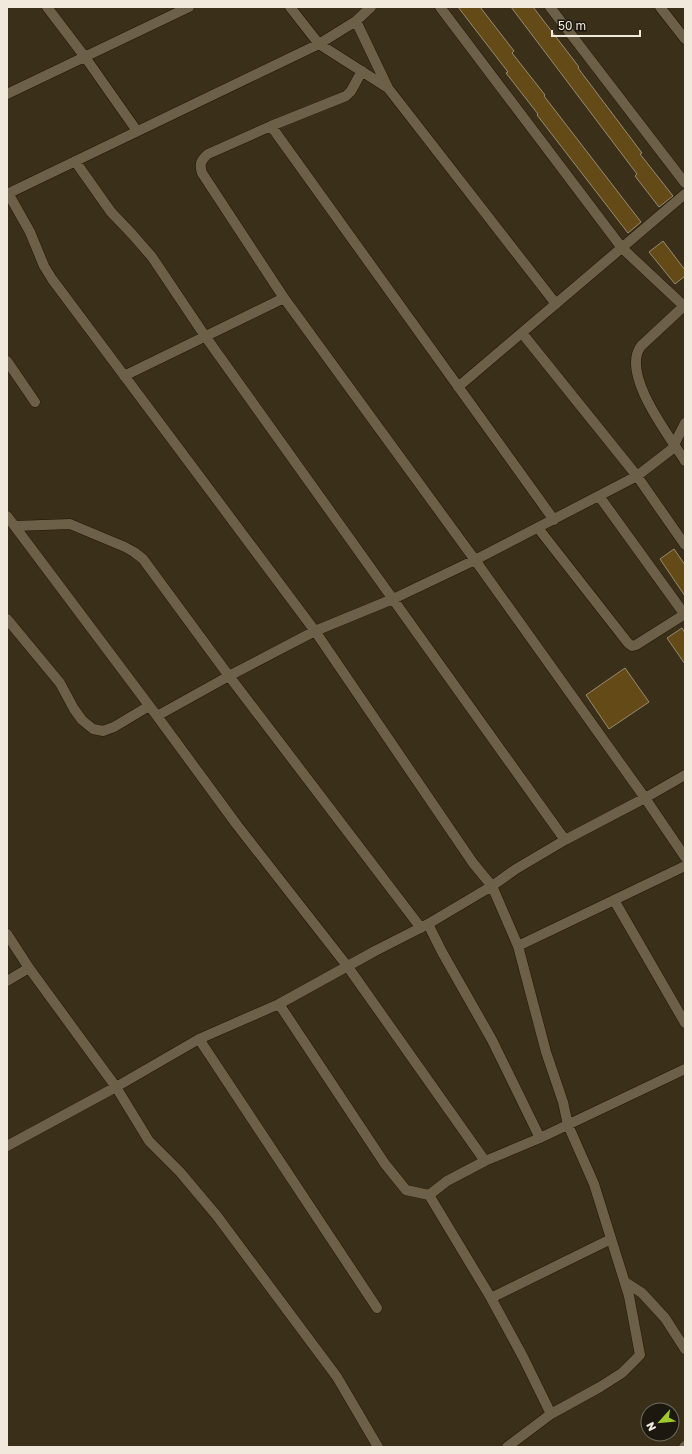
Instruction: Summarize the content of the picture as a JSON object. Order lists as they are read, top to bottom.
{
  "scale_bar": "50 m",
  "north": "bottom left"
}
